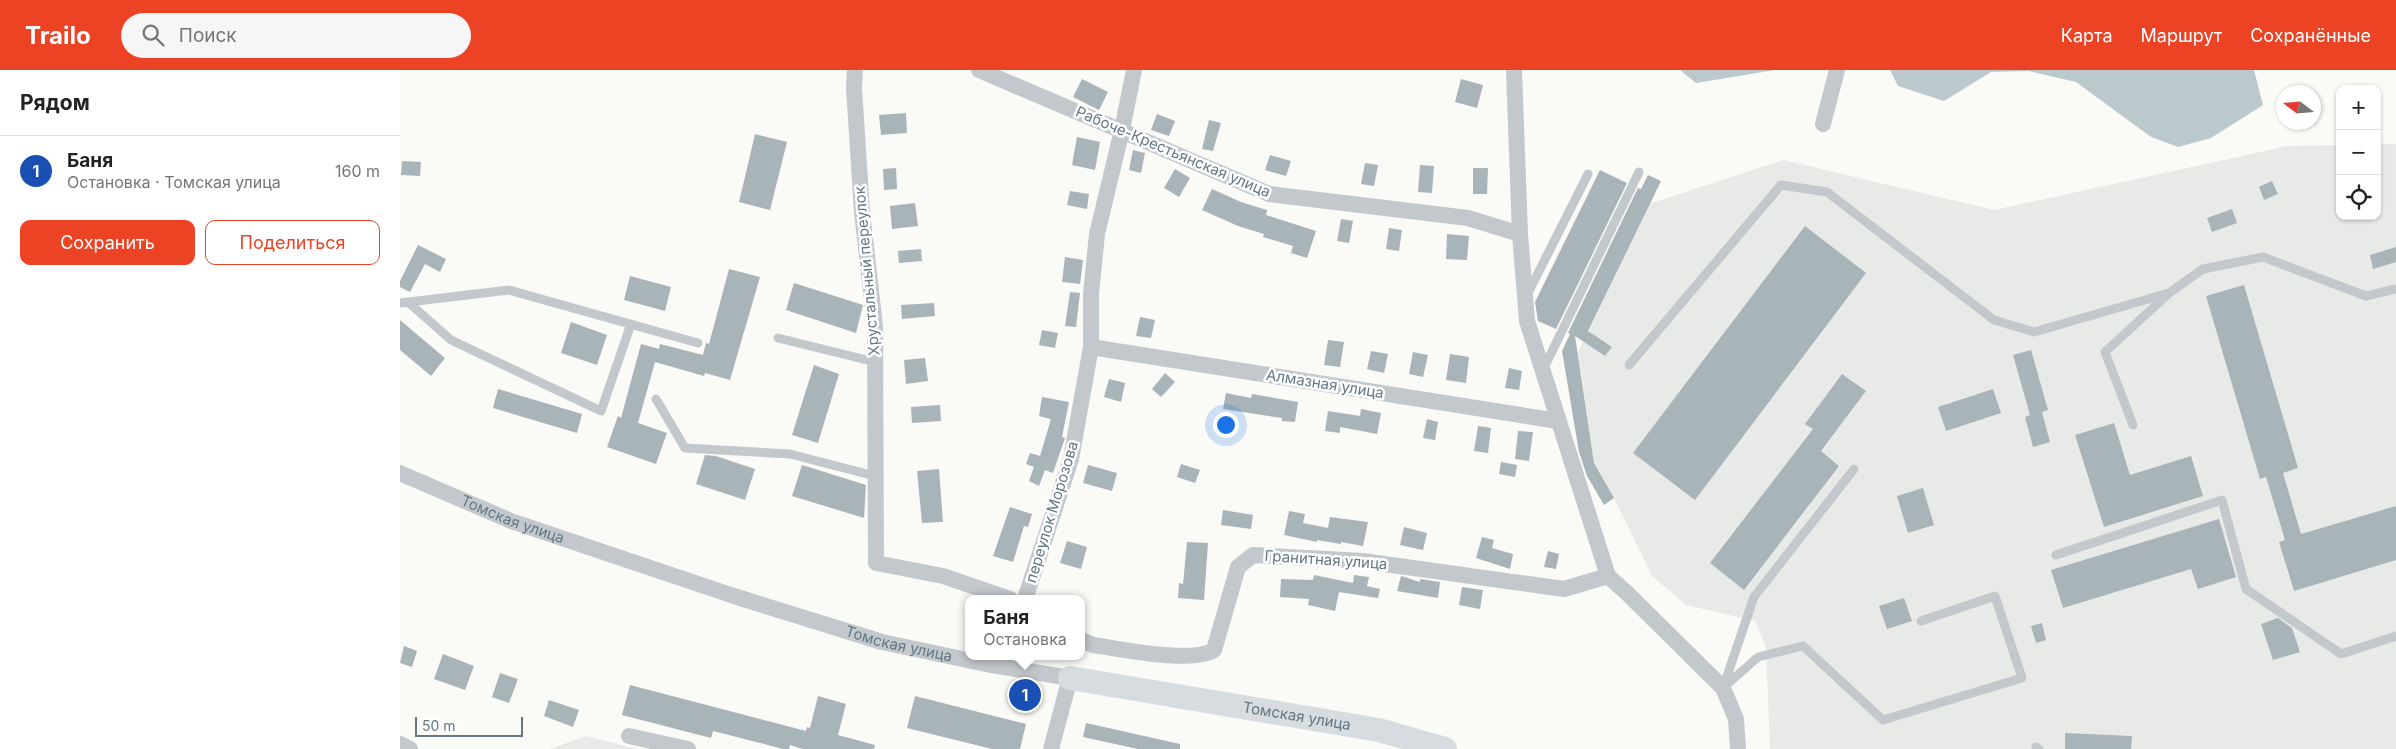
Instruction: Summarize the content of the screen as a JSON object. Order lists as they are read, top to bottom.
{
  "streets": {
    "street": [
      "Рабоче-Крестьянская улица",
      "Хрустальный переулок",
      "Алмазная улица",
      "переулок Морозова",
      "Томская улица",
      "Гранитная улица"
    ]
  },
  "crossings": [
    ["Рабоче-Крестьянская улица", "переулок Морозова"],
    ["Алмазная улица", "переулок Морозова"]
  ],
  "scale_bar": "50 m",
  "north": "left",
  "page": {
    "header": "Trailo",
    "search": "Поиск",
    "nav": ["Карта", "Маршрут", "Сохранённые"],
    "heading": "Рядом",
    "map_buttons": ["+", "−"],
    "list": [
      {
        "mark": "1",
        "name": "Баня",
        "note": "Остановка · Томская улица",
        "value": "160 m"
      }
    ],
    "buttons": ["Сохранить", "Поделиться"],
    "popup": ["Баня", "Остановка"],
    "pins": "1",
    "scale": "50 m"
  }
}
